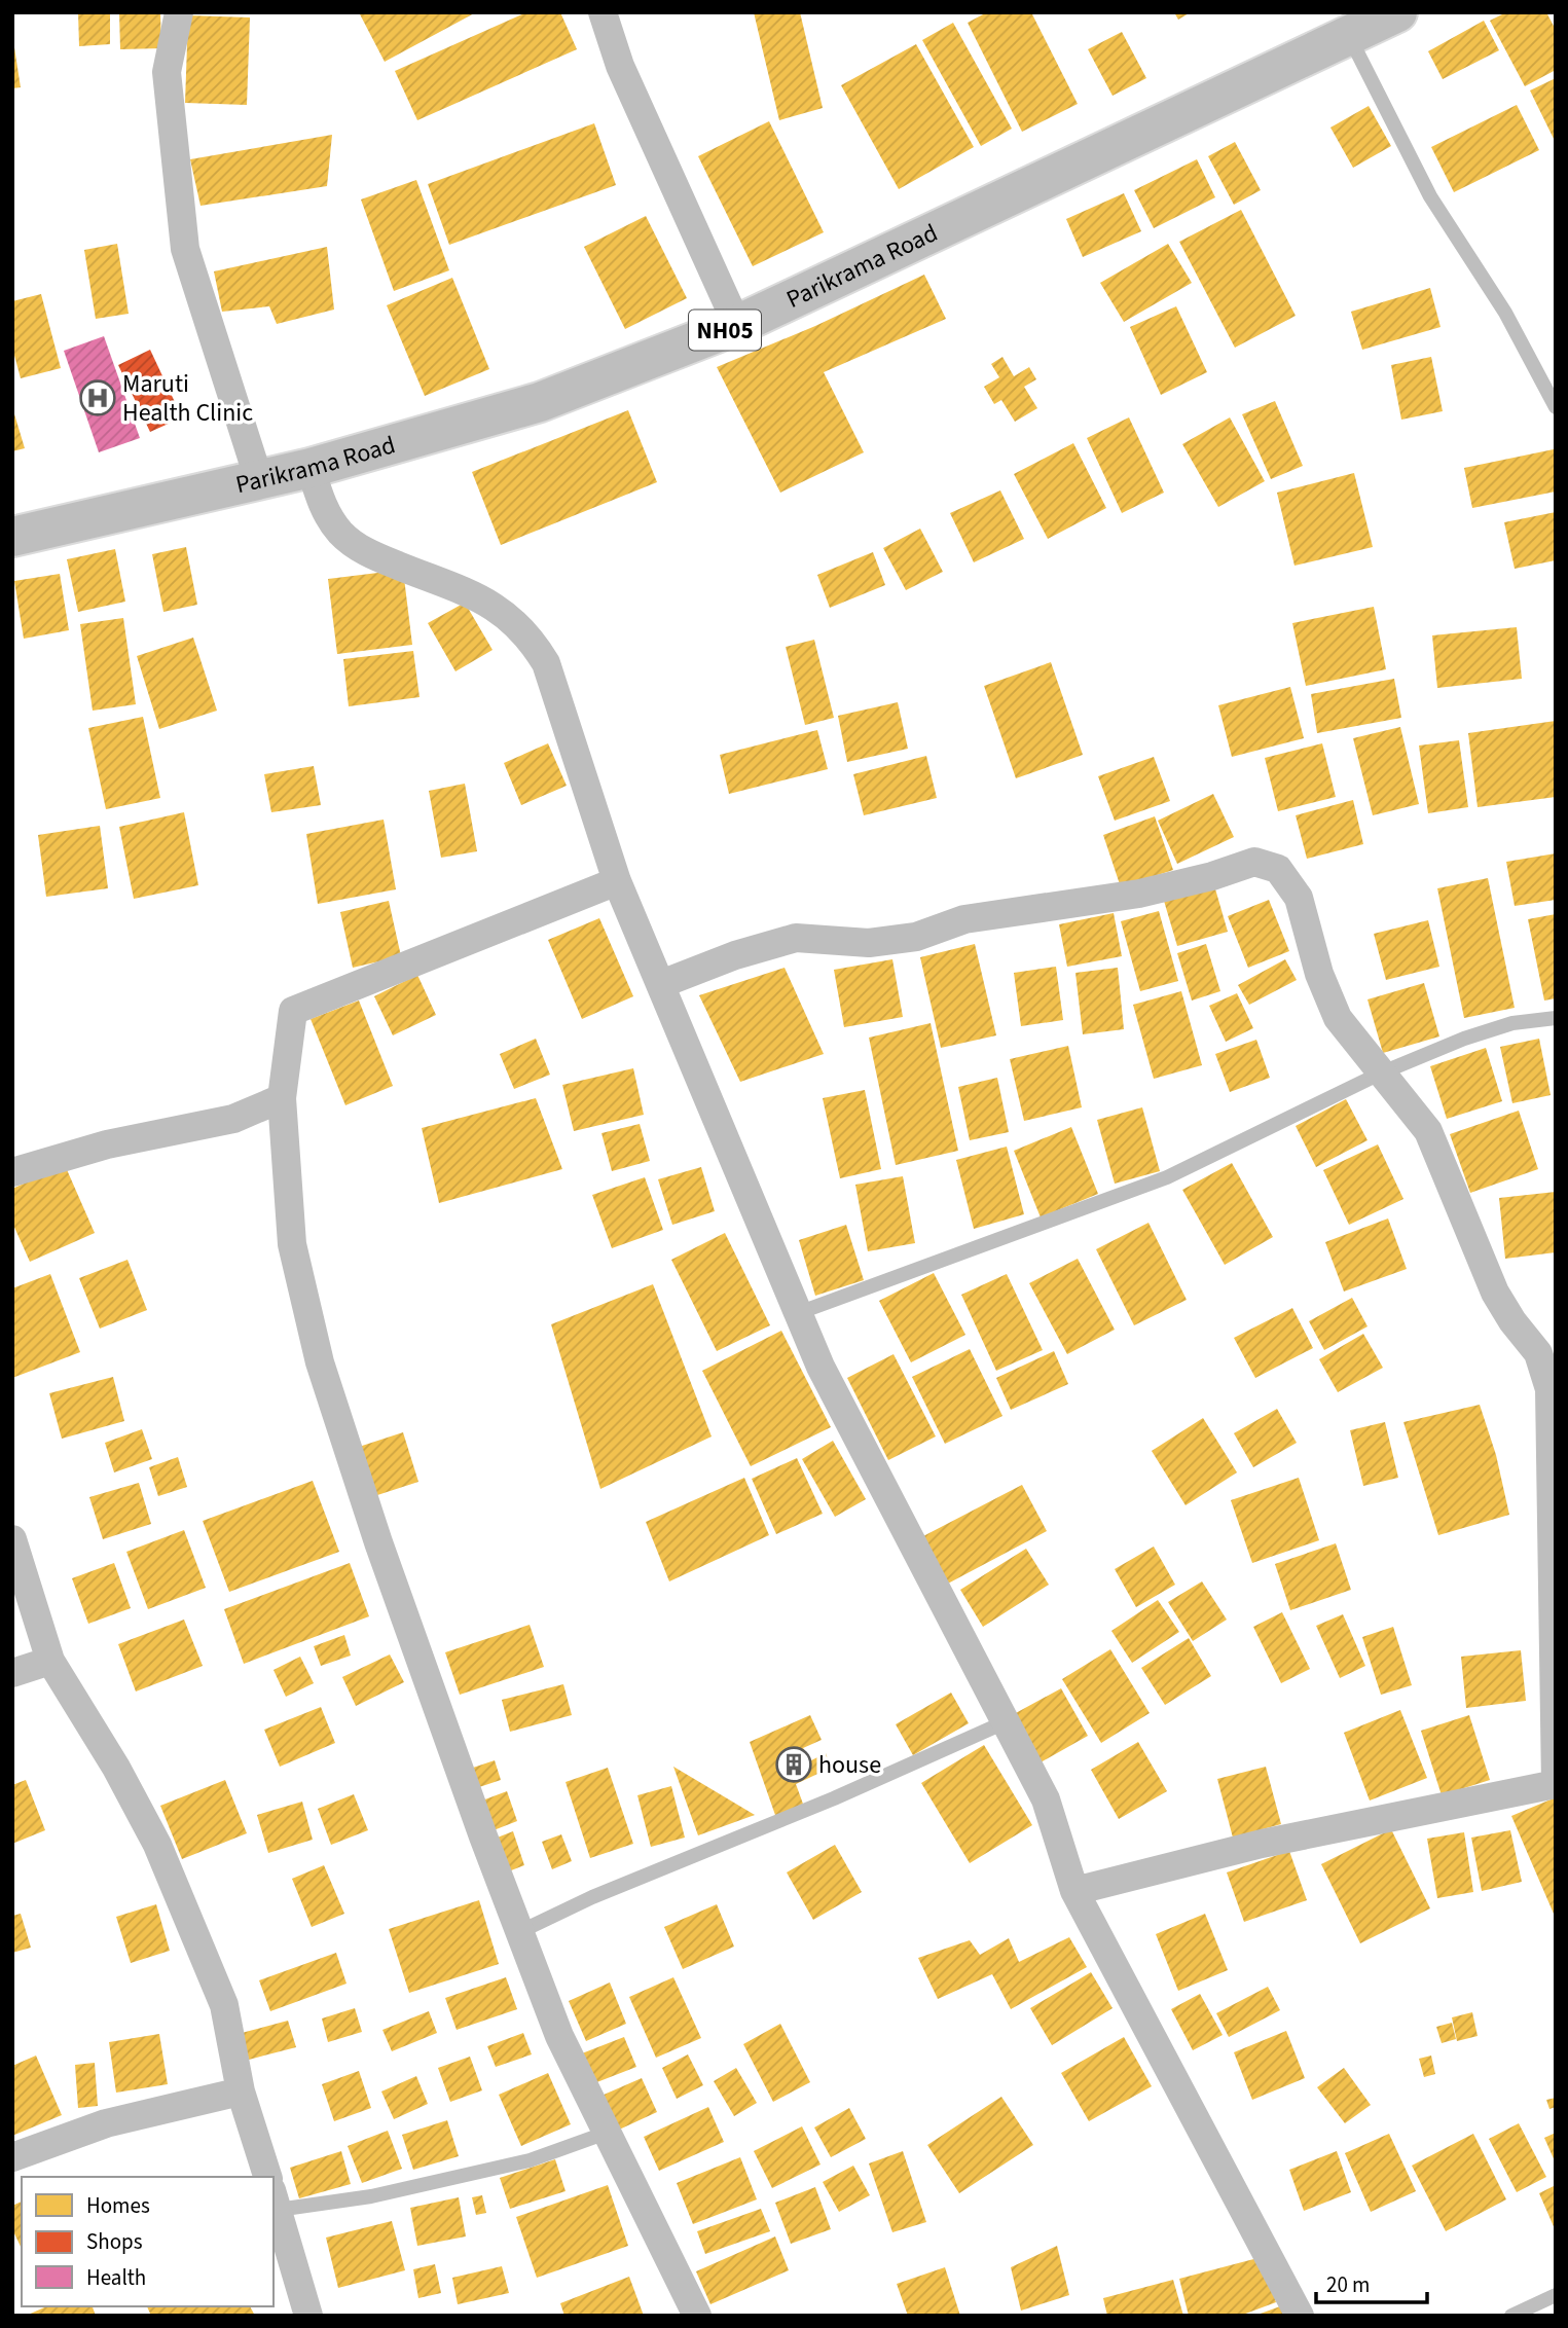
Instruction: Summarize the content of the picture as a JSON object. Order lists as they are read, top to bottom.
{
  "streets": {
    "main road": ["Parikrama Road", "NH05"]
  },
  "places": {
    "hospital": ["Maruti Health Clinic"],
    "building": ["house"]
  },
  "legend": ["Homes", "Shops", "Health"],
  "scale_bar": "20 m"
}
